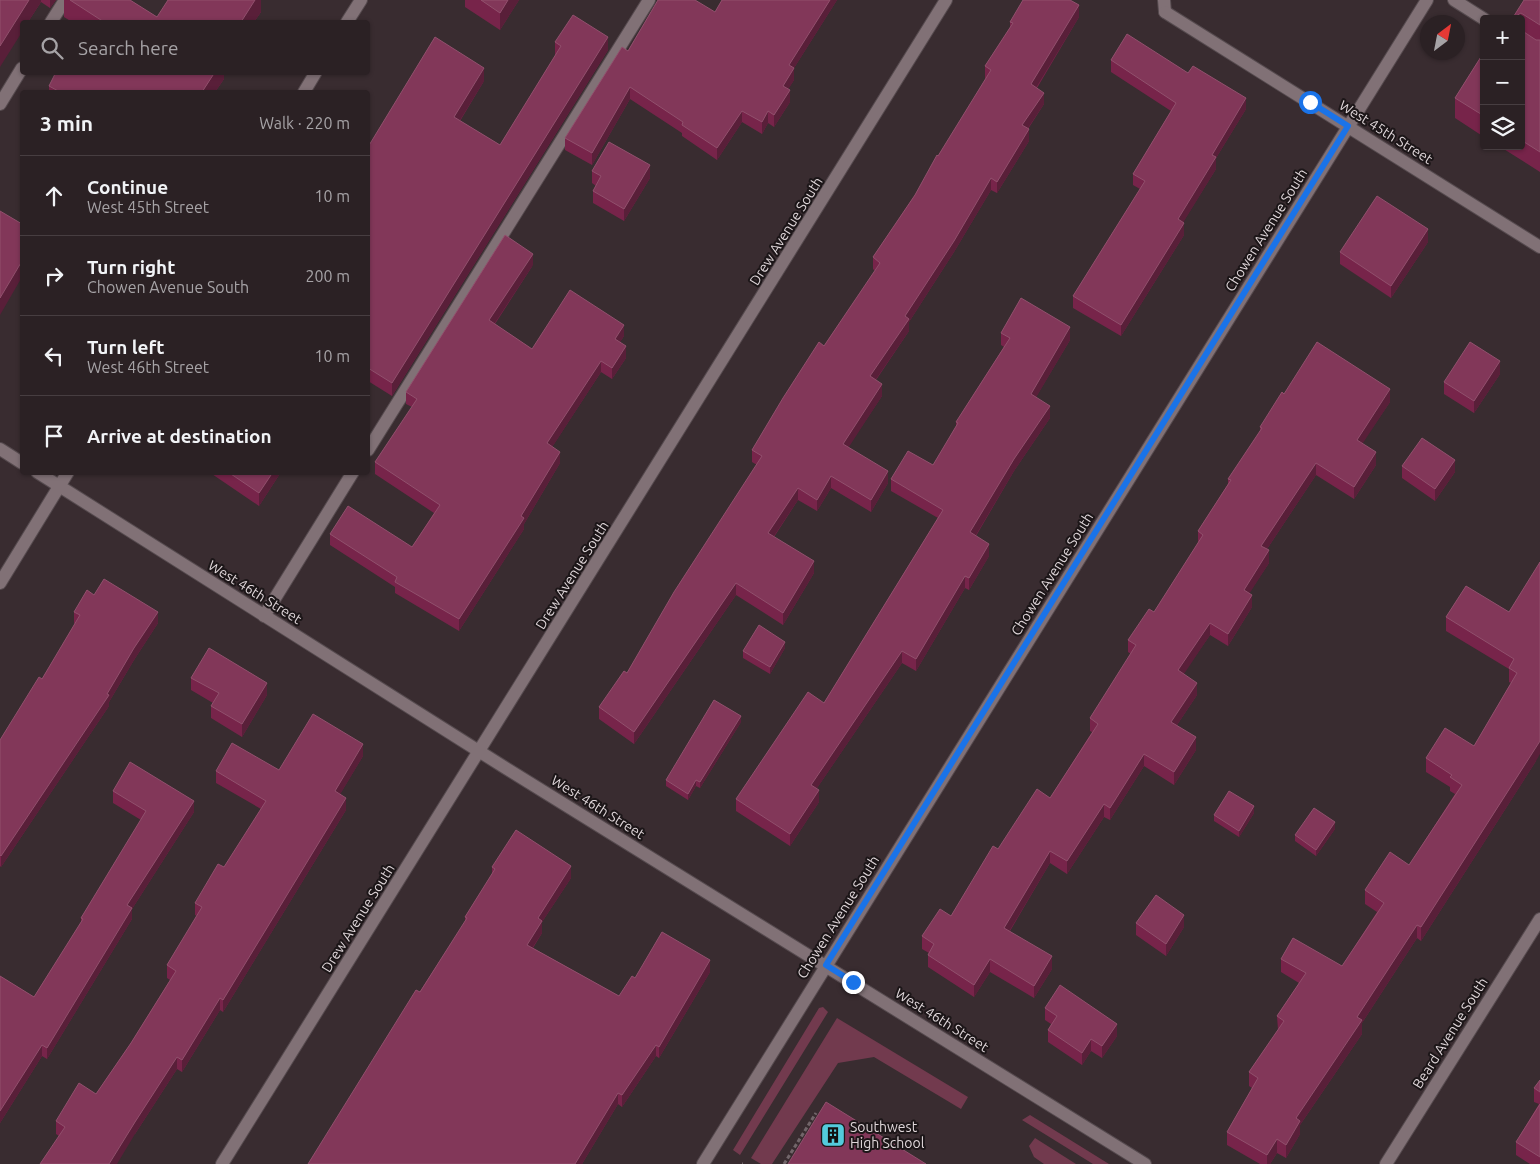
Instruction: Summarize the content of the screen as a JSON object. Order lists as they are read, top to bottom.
{
  "streets": {
    "street": [
      "West 45th Street",
      "Chowen Avenue South",
      "Drew Avenue South",
      "West 46th Street",
      "Beard Avenue South"
    ]
  },
  "crossings": [
    ["West 45th Street", "Chowen Avenue South"],
    ["Chowen Avenue South", "West 46th Street"],
    ["Drew Avenue South", "West 46th Street"]
  ],
  "places": {
    "building": ["Southwest High School"]
  },
  "north": "top right",
  "page": {
    "map_buttons": ["+", "−"],
    "search": "Search here",
    "heading": ["3 min", "Walk · 220 m"],
    "list": [
      ["Continue", "West 45th Street", "10 m"],
      ["Turn right", "Chowen Avenue South", "200 m"],
      ["Turn left", "West 46th Street", "10 m"],
      "Arrive at destination"
    ]
  }
}
